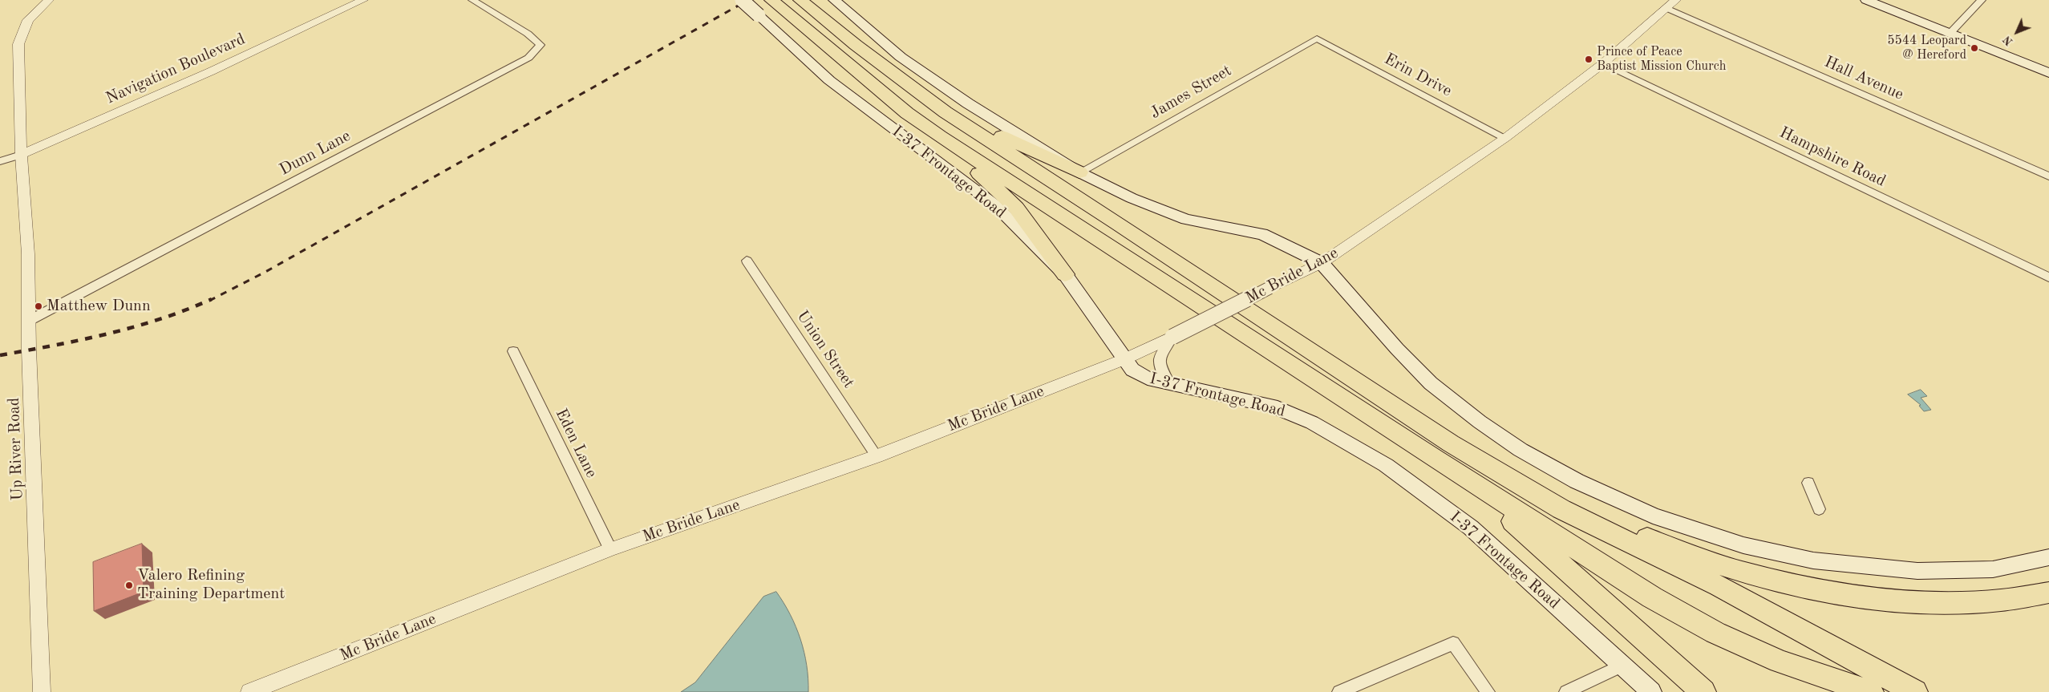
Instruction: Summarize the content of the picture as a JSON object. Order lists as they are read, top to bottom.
{
  "streets": {
    "main road": ["I-37 Frontage Road"],
    "street": [
      "Navigation Boulevard",
      "Erin Drive",
      "Hall Avenue",
      "James Street",
      "Dunn Lane",
      "Hampshire Road",
      "Mc Bride Lane",
      "Union Street",
      "Eden Lane",
      "Up River Road"
    ]
  },
  "crossings": [
    ["Navigation Boulevard", "Up River Road"],
    ["Erin Drive", "James Street"],
    ["Erin Drive", "Mc Bride Lane"],
    ["Hall Avenue", "Mc Bride Lane"],
    ["Dunn Lane", "Up River Road"],
    ["Hampshire Road", "Mc Bride Lane"],
    ["I-37 Frontage Road", "Mc Bride Lane"],
    ["Mc Bride Lane", "Union Street"],
    ["Mc Bride Lane", "Eden Lane"]
  ],
  "places": [
    "5544 Leopard @ Hereford",
    "Prince of Peace Baptist Mission Church",
    "Matthew Dunn",
    "Valero Refining Training Department"
  ],
  "north": "bottom left"
}
